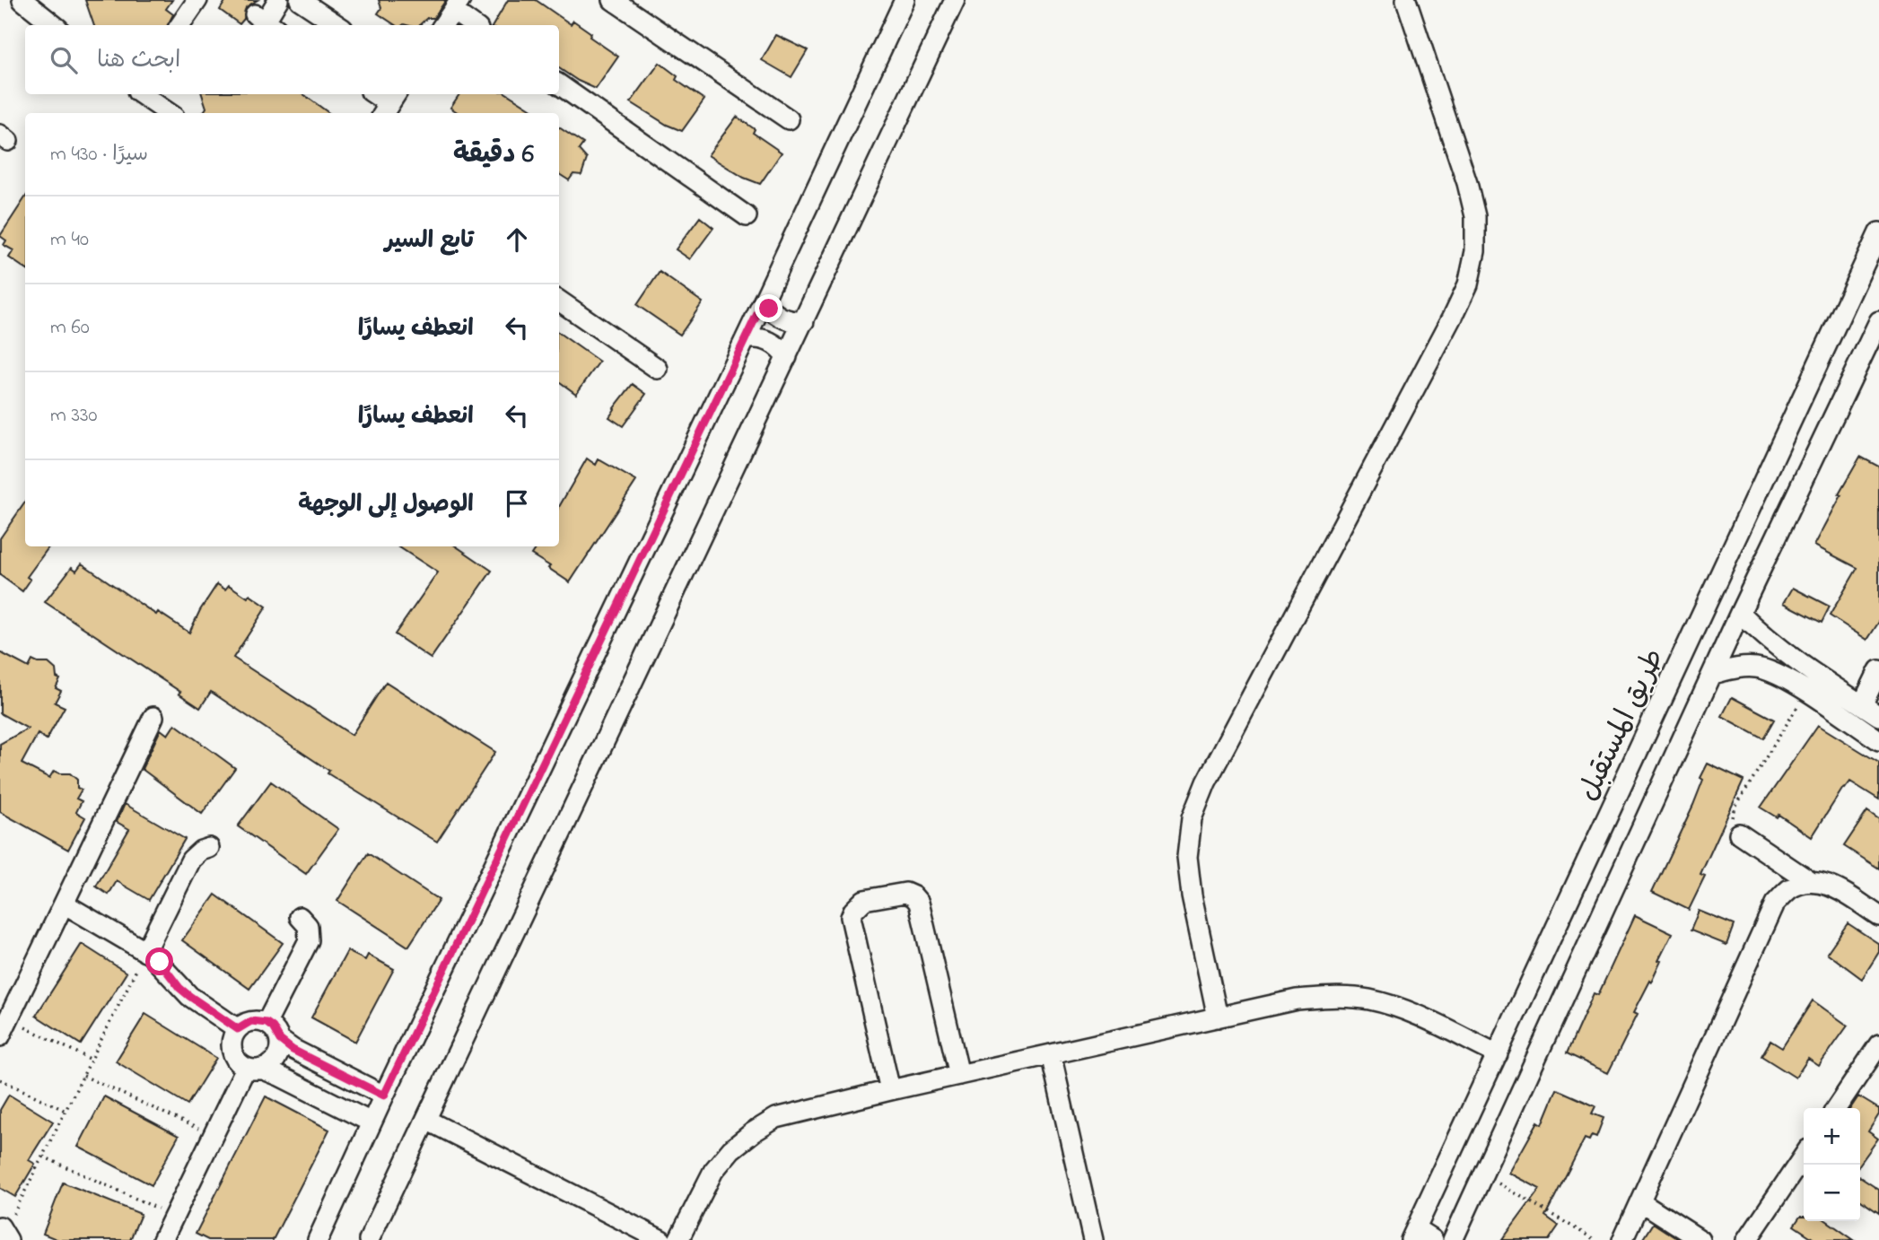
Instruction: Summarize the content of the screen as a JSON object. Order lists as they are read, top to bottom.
{
  "streets": {
    "street": ["طريق المستقبل"]
  },
  "page": {
    "search": "ابحث هنا",
    "heading": ["6 دقيقة", "سيرًا · 430 m"],
    "list": [
      ["تابع السير", "40 m"],
      ["انعطف يسارًا", "60 m"],
      ["انعطف يسارًا", "330 m"],
      "الوصول إلى الوجهة"
    ],
    "map_buttons": ["+", "−"]
  }
}
